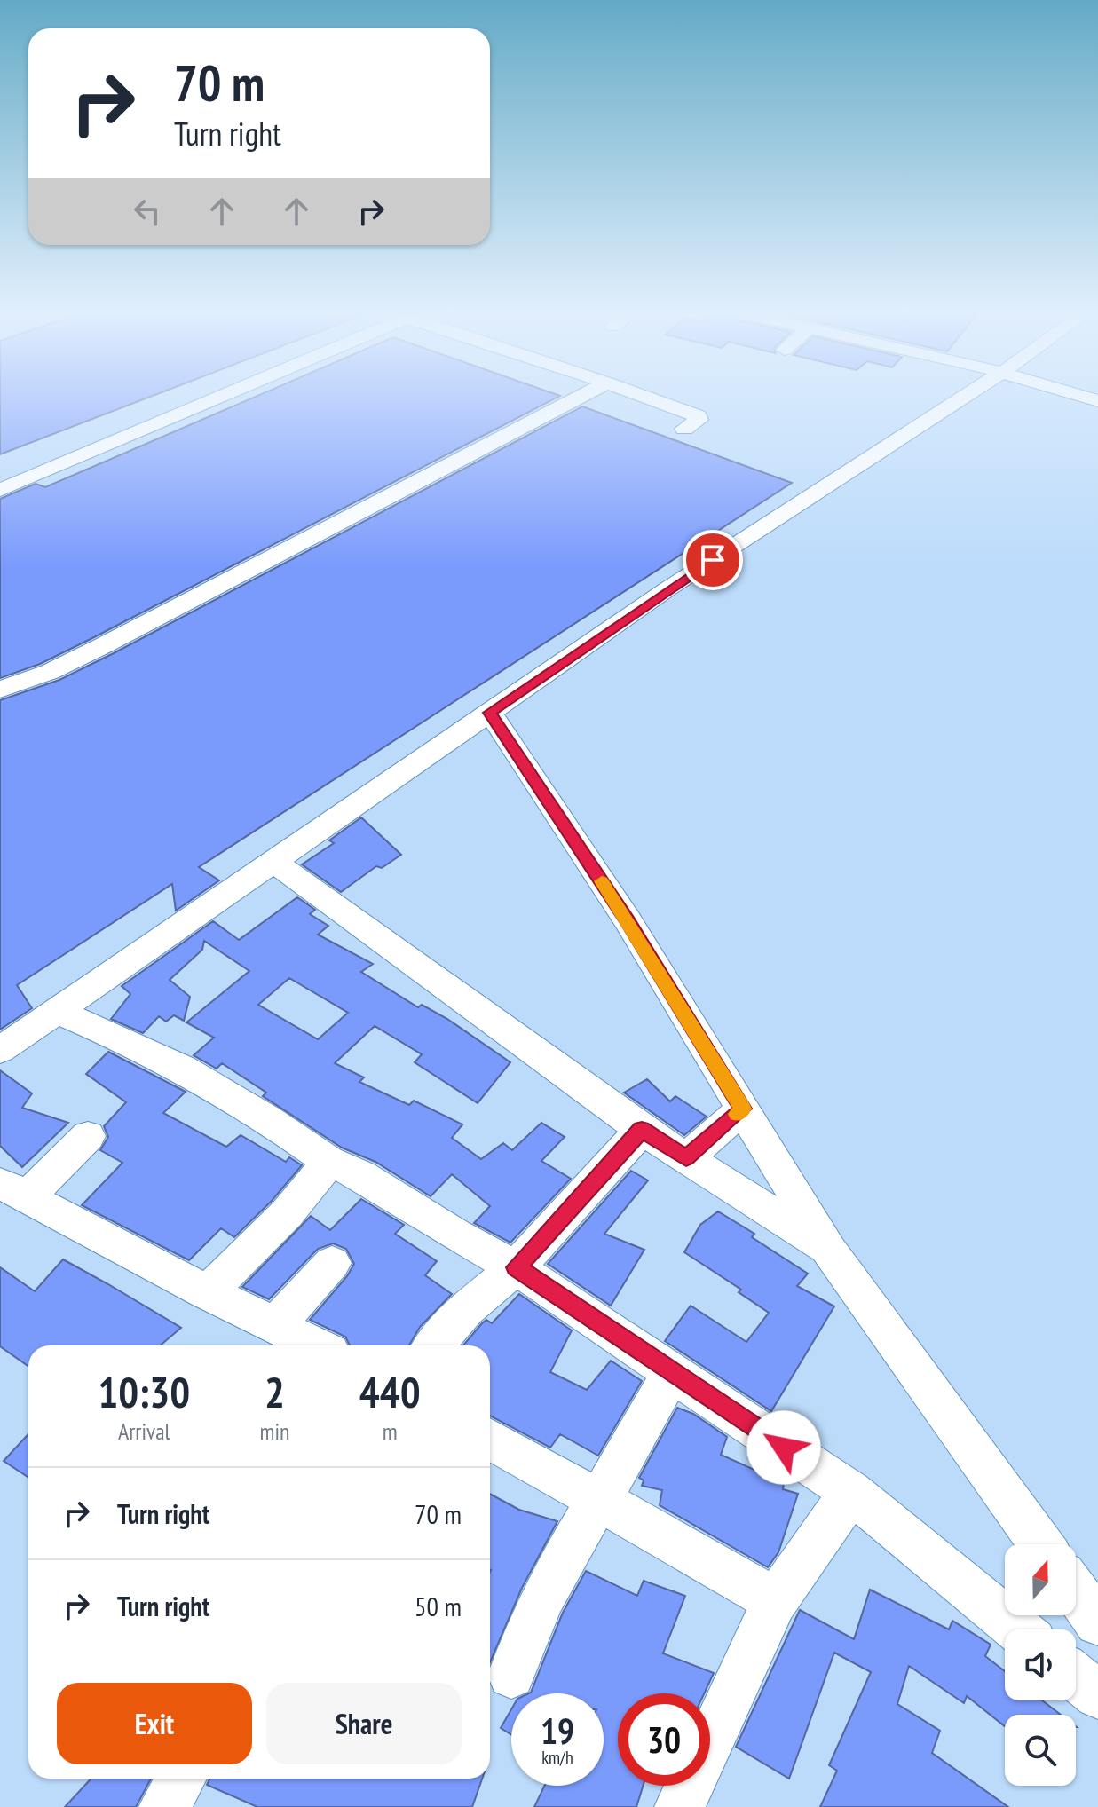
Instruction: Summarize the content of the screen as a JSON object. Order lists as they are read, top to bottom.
{
  "north": "top",
  "page": {
    "turn": ["70 m", "Turn right"],
    "eta": [
      "10:30",
      "Arrival",
      "2",
      "min",
      "440",
      "m"
    ],
    "list": [
      {
        "name": "Turn right",
        "value": "70 m"
      },
      {
        "name": "Turn right",
        "value": "50 m"
      }
    ],
    "buttons": ["Exit", "Share"],
    "speed": "19 km/h",
    "limit": "30"
  }
}
